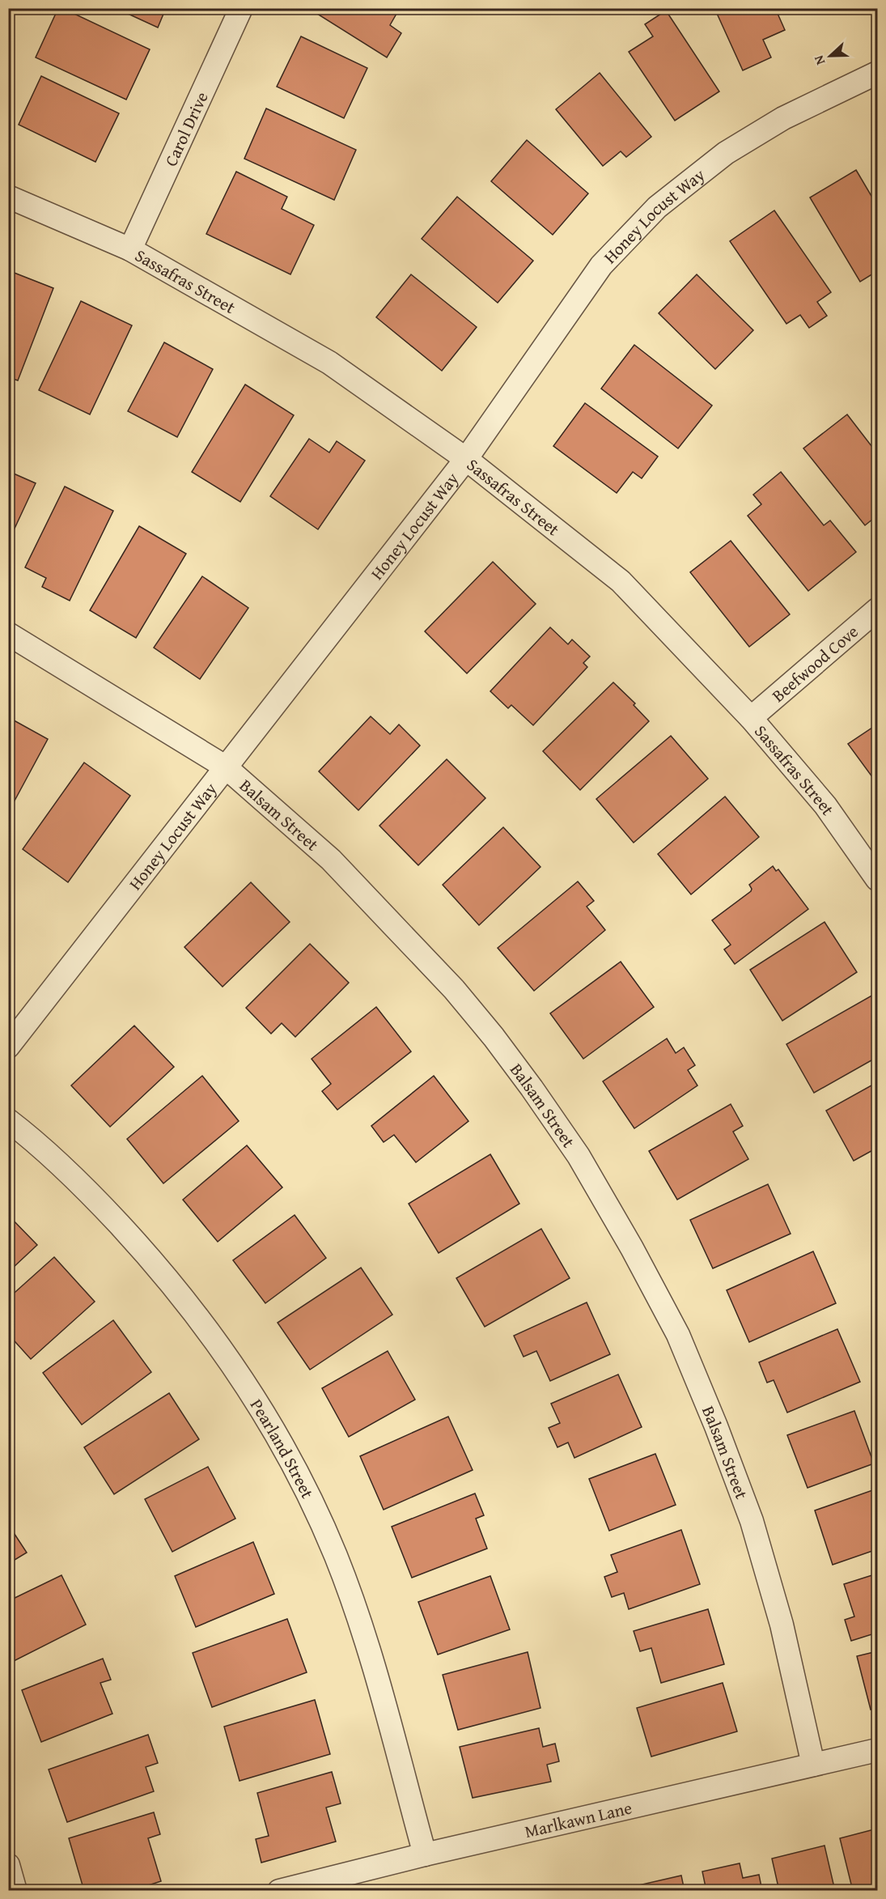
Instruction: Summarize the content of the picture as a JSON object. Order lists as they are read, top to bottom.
{
  "streets": {
    "street": [
      "Carol Drive",
      "Honey Locust Way",
      "Sassafras Street",
      "Beefwood Cove",
      "Balsam Street",
      "Pearland Street",
      "Marlkawn Lane"
    ]
  },
  "crossings": [
    ["Carol Drive", "Sassafras Street"],
    ["Honey Locust Way", "Sassafras Street"],
    ["Honey Locust Way", "Balsam Street"],
    ["Sassafras Street", "Beefwood Cove"],
    ["Balsam Street", "Marlkawn Lane"],
    ["Pearland Street", "Marlkawn Lane"]
  ],
  "north": "left"
}
